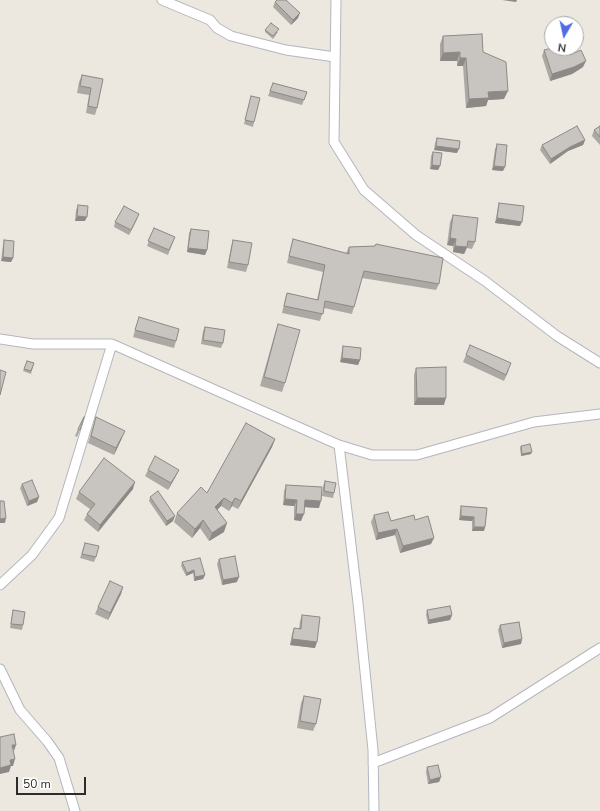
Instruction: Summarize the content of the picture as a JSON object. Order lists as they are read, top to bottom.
{
  "scale_bar": "50 m",
  "north": "bottom"
}
